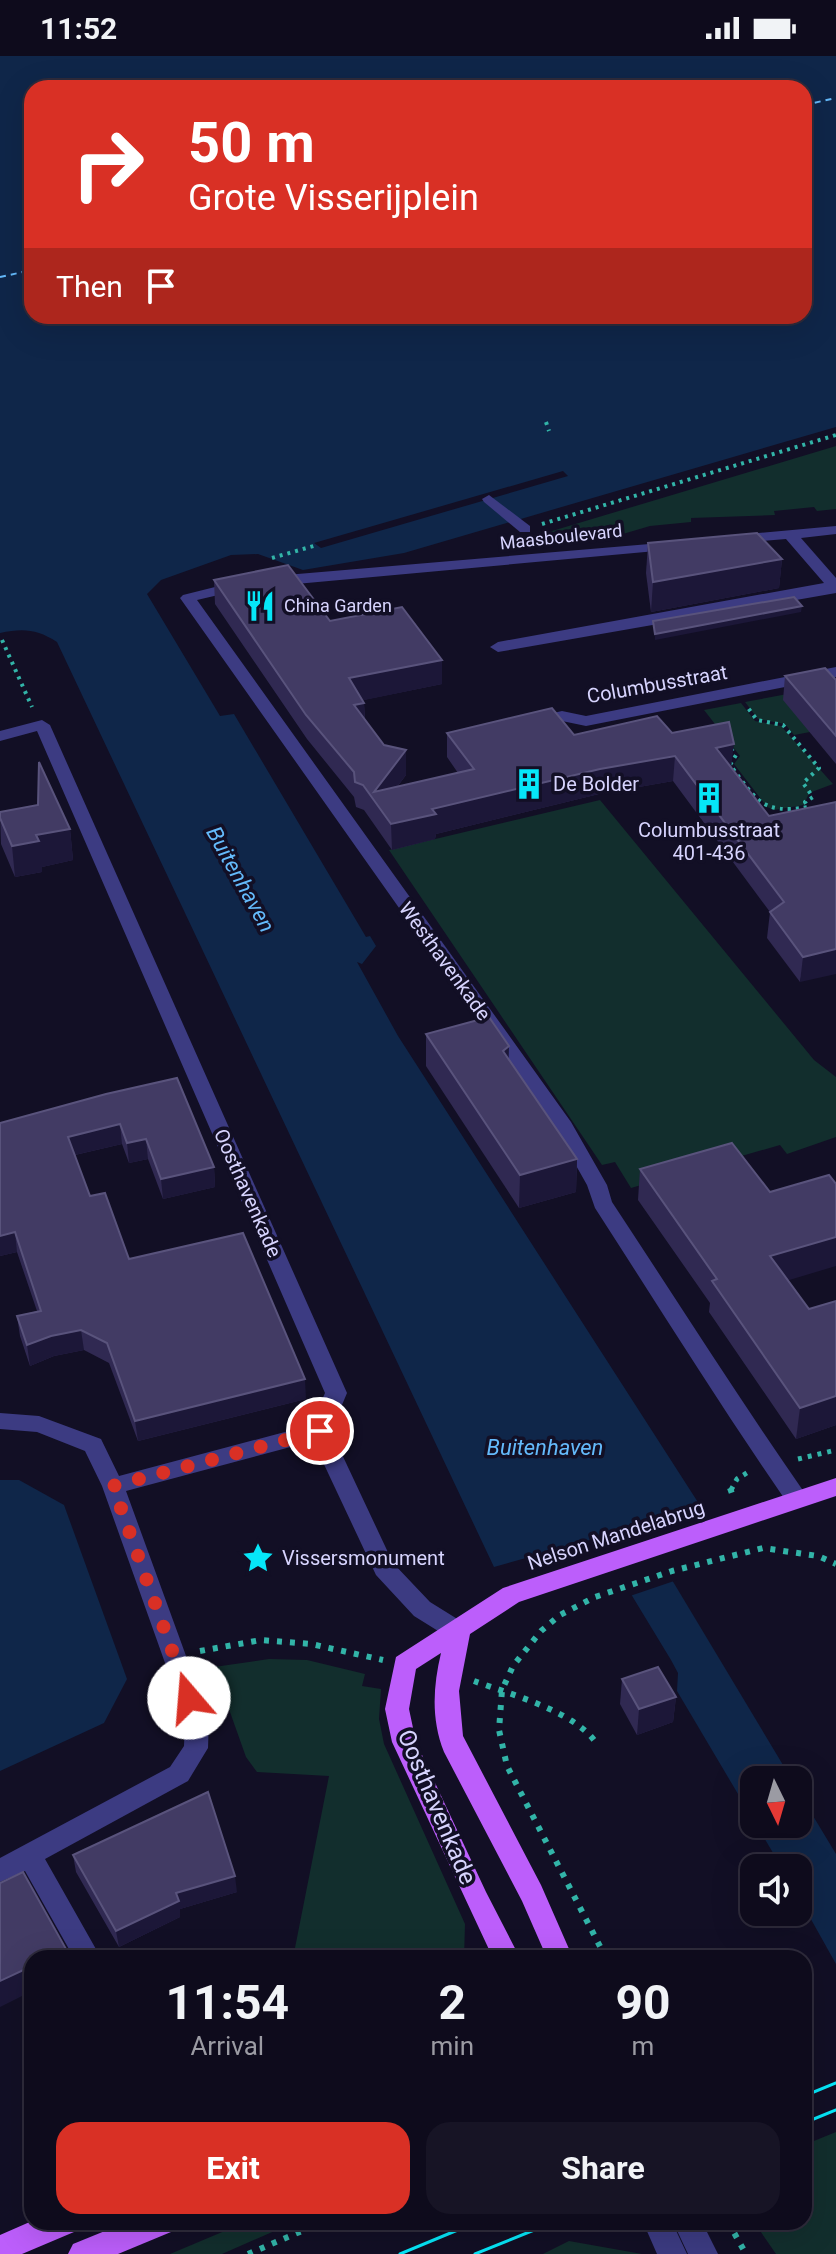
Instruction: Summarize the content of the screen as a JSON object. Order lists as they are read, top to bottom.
{
  "streets": {
    "main road": ["Oosthavenkade", "Nelson Mandelabrug"],
    "street": ["Maasboulevard", "Columbusstraat", "Westhavenkade"]
  },
  "crossings": [
    ["Maasboulevard", "Westhavenkade"],
    ["Westhavenkade", "Nelson Mandelabrug"],
    ["Oosthavenkade", "Nelson Mandelabrug"]
  ],
  "water": ["Buitenhaven"],
  "places": {
    "restaurant": ["China Garden"],
    "building": ["De Bolder", "Columbusstraat 401-436"],
    "place": ["Vissersmonument"]
  },
  "north": "bottom",
  "page": {
    "status": "11:52",
    "turn": ["50 m", "Grote Visserijplein"],
    "then": "Then",
    "eta": [
      "11:54",
      "Arrival",
      "2",
      "min",
      "90",
      "m"
    ],
    "buttons": ["Exit", "Share"]
  }
}
